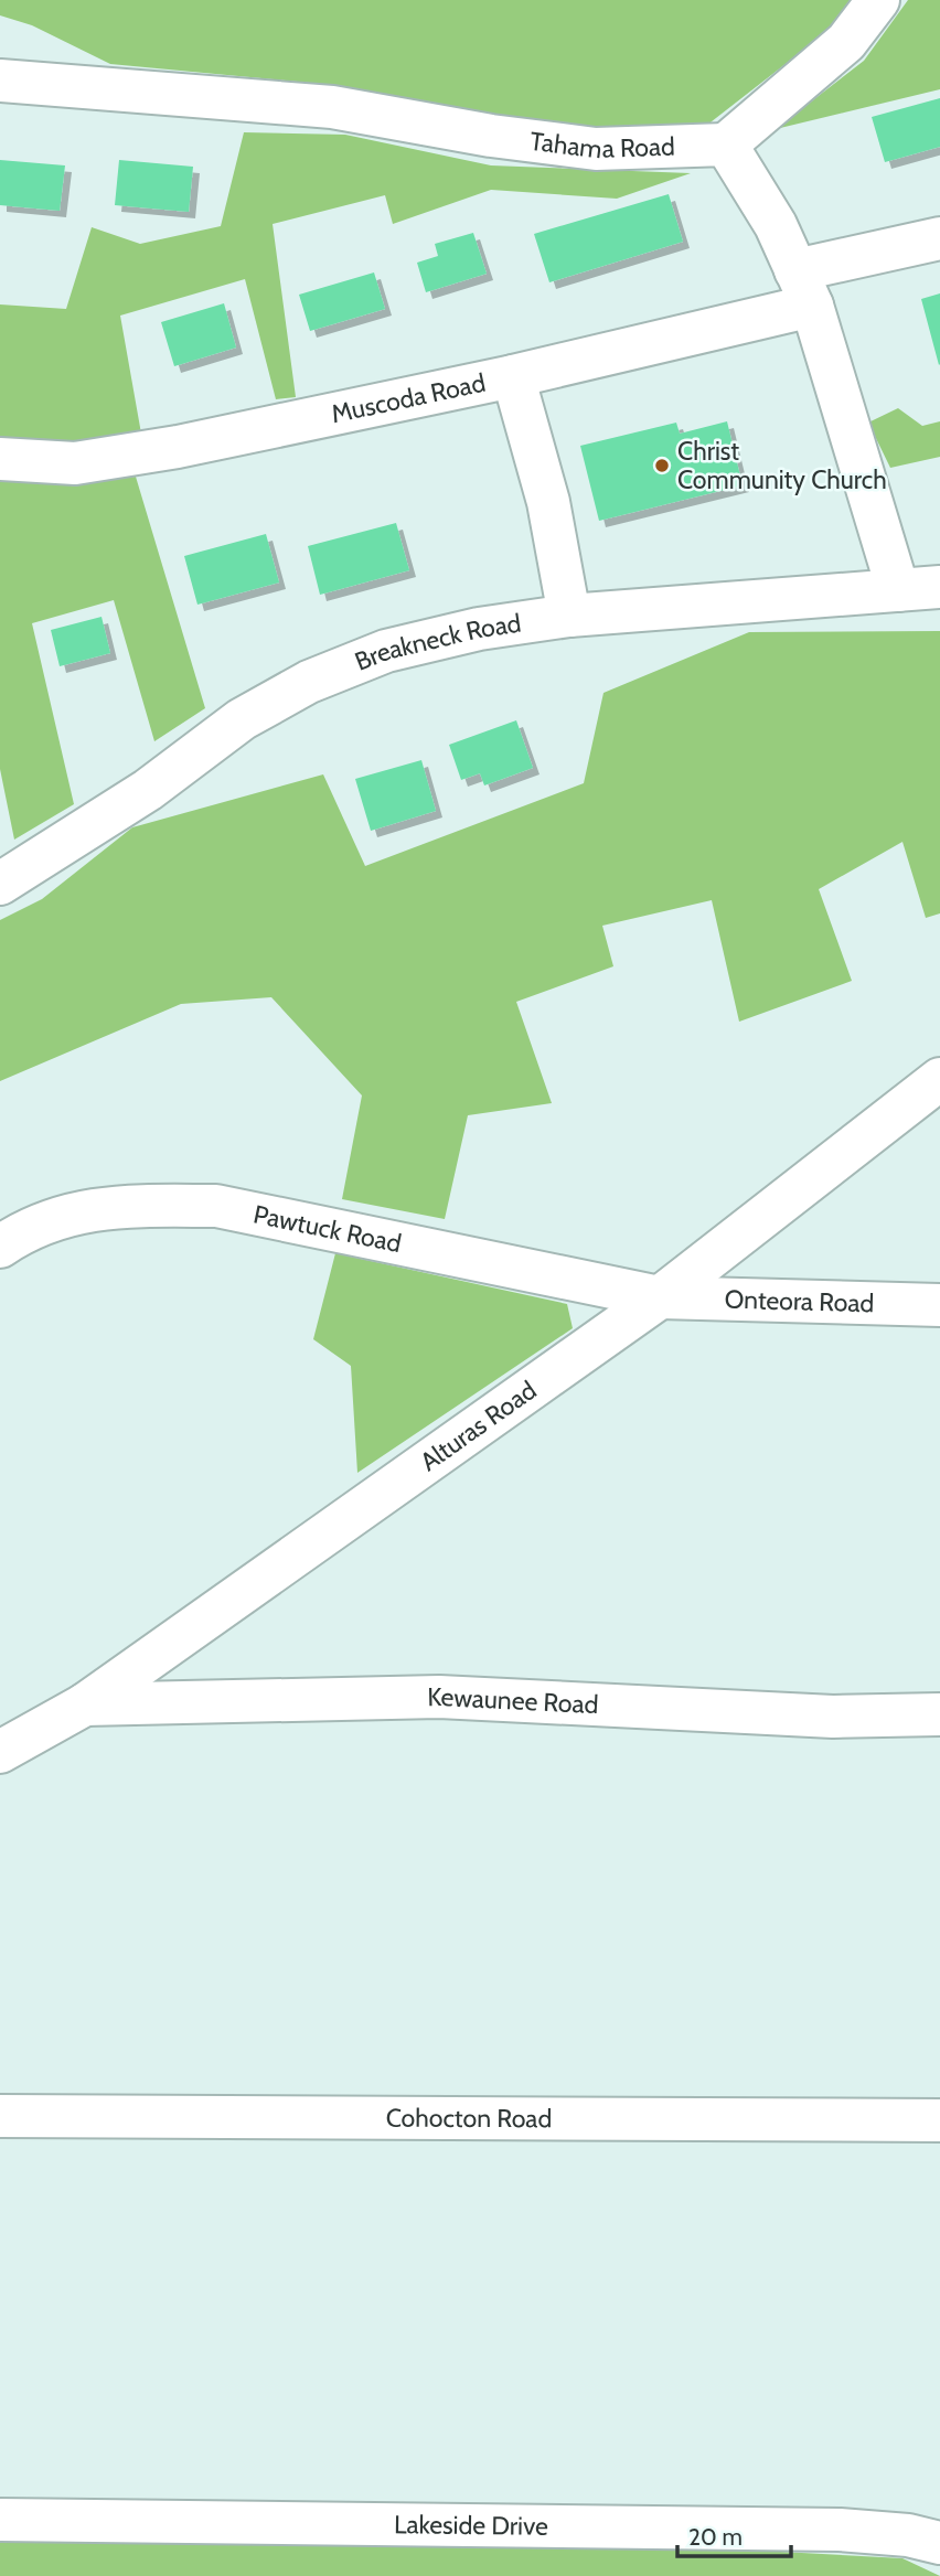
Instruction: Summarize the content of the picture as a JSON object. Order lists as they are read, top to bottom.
{
  "streets": {
    "street": [
      "Tahama Road",
      "Muscoda Road",
      "Breakneck Road",
      "Pawtuck Road",
      "Onteora Road",
      "Alturas Road",
      "Kewaunee Road",
      "Cohocton Road",
      "Lakeside Drive"
    ]
  },
  "crossings": [
    ["Pawtuck Road", "Onteora Road"],
    ["Pawtuck Road", "Alturas Road"],
    ["Onteora Road", "Alturas Road"],
    ["Alturas Road", "Kewaunee Road"]
  ],
  "places": ["Christ Community Church"],
  "scale_bar": "20 m"
}
